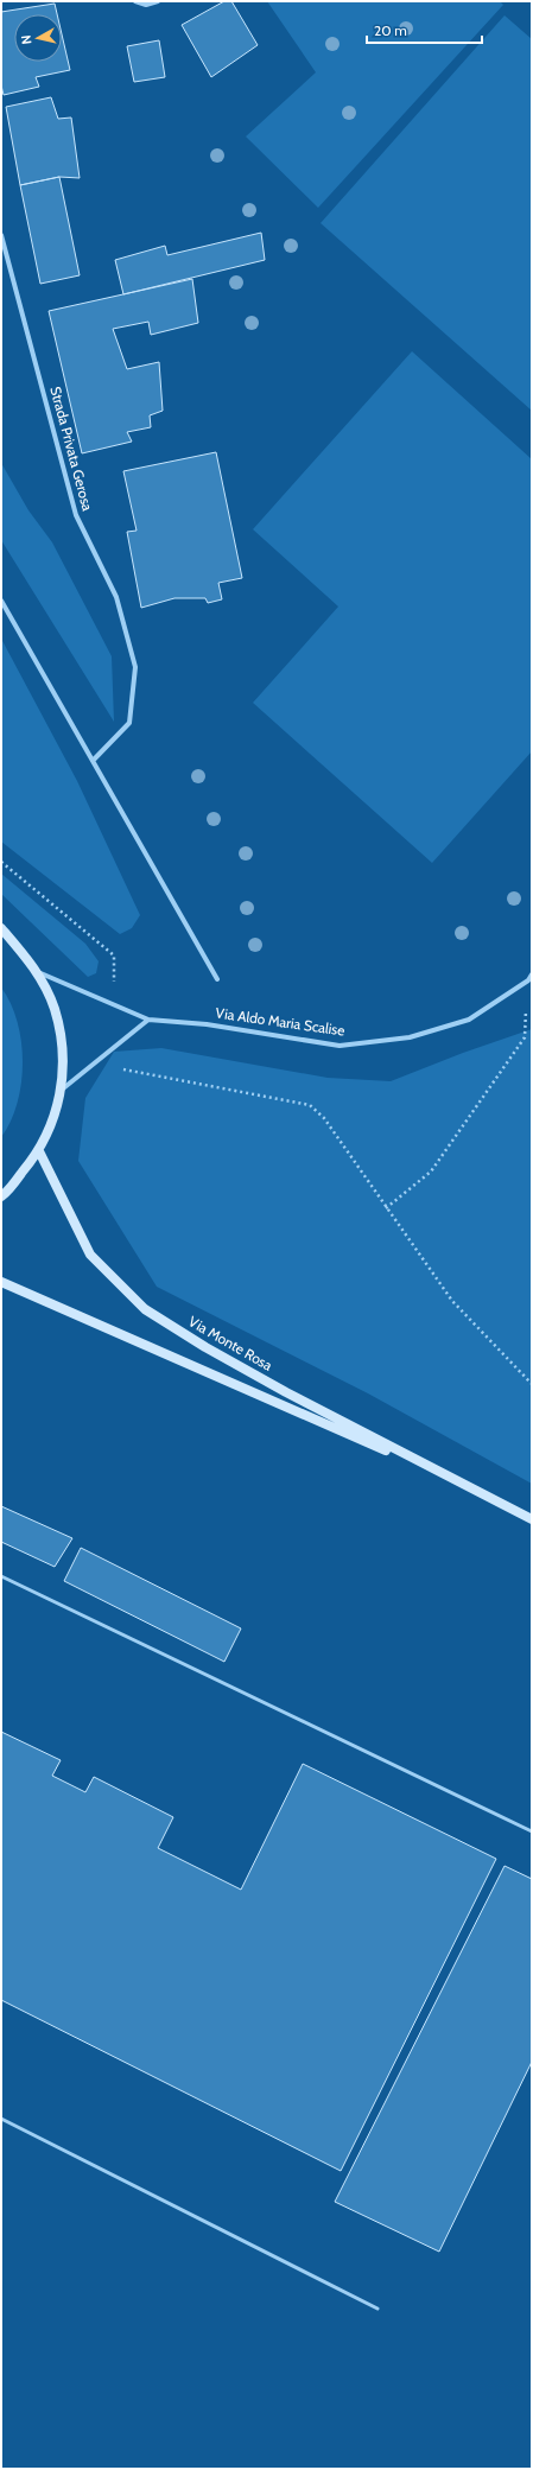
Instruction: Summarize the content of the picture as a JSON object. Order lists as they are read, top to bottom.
{
  "streets": {
    "main road": ["Via Monte Rosa"],
    "street": ["Strada Privata Gerosa", "Via Aldo Maria Scalise"]
  },
  "scale_bar": "20 m",
  "north": "left"
}
